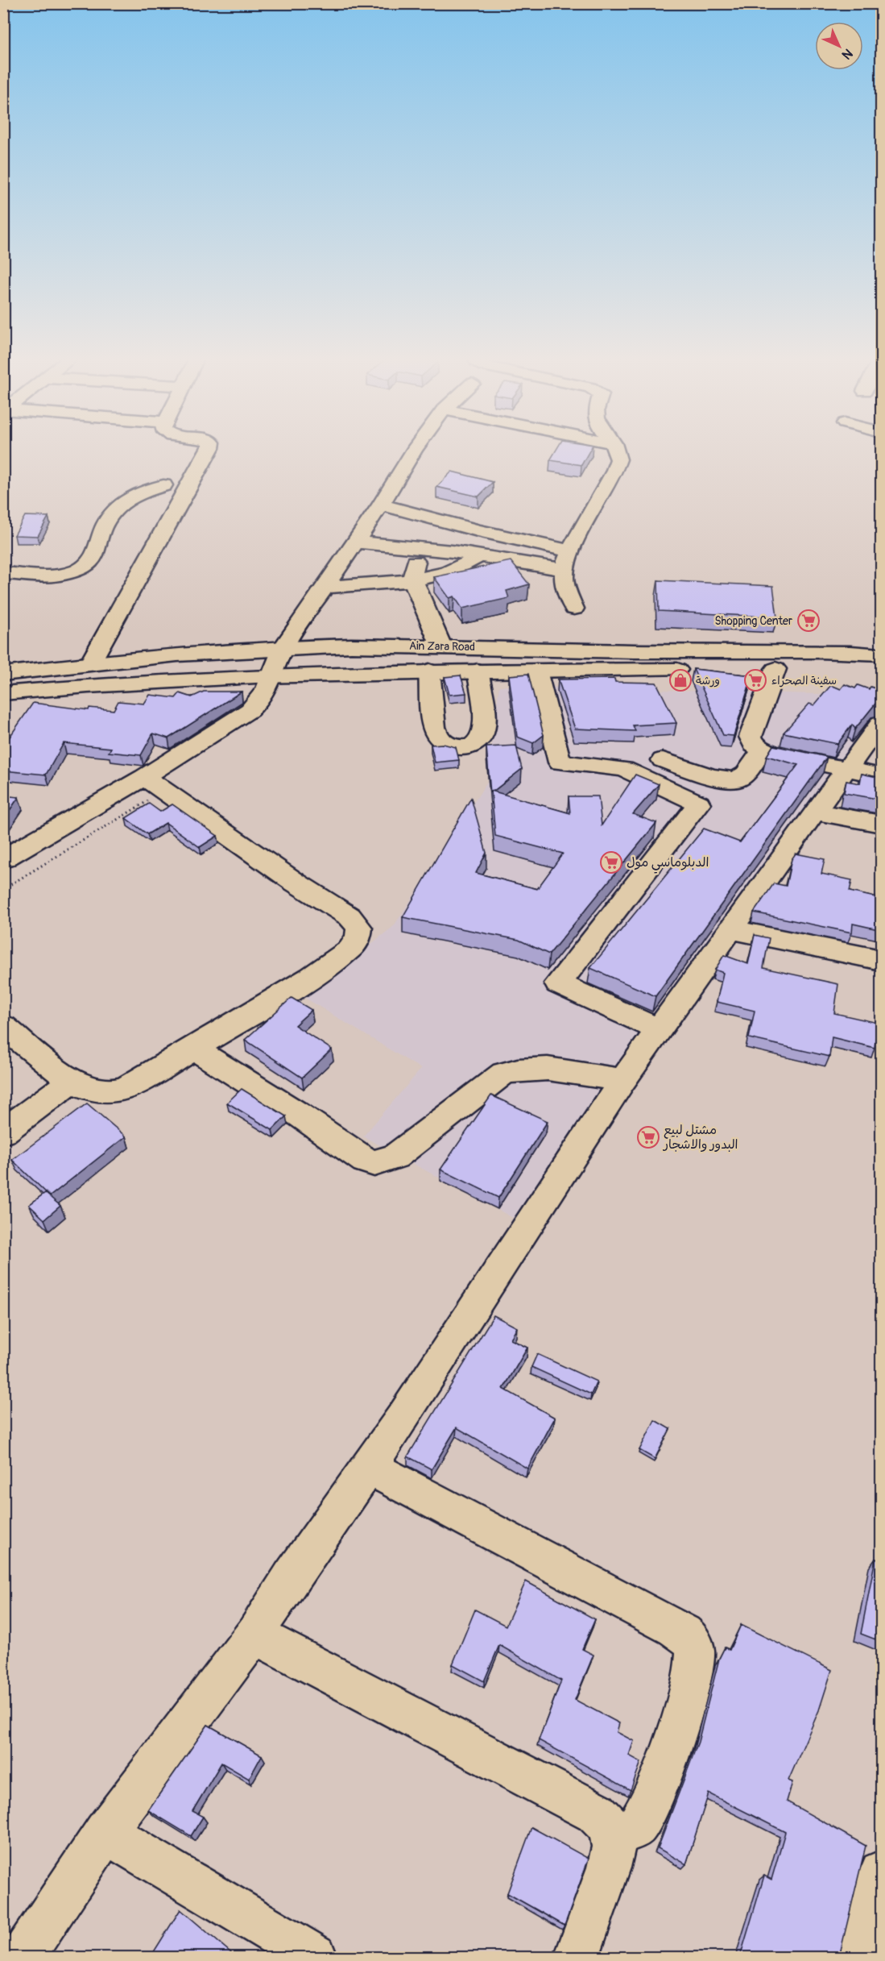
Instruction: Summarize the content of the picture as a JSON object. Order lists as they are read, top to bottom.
{
  "streets": {
    "street": ["Ain Zara Road"]
  },
  "places": {
    "supermarket": [
      "Shopping Center",
      "سفينة الصحراء",
      "الدبلوماسي مول",
      "مشتل لبيع البدور والاشجار"
    ],
    "shop": ["ورشة"]
  },
  "north": "bottom right"
}
